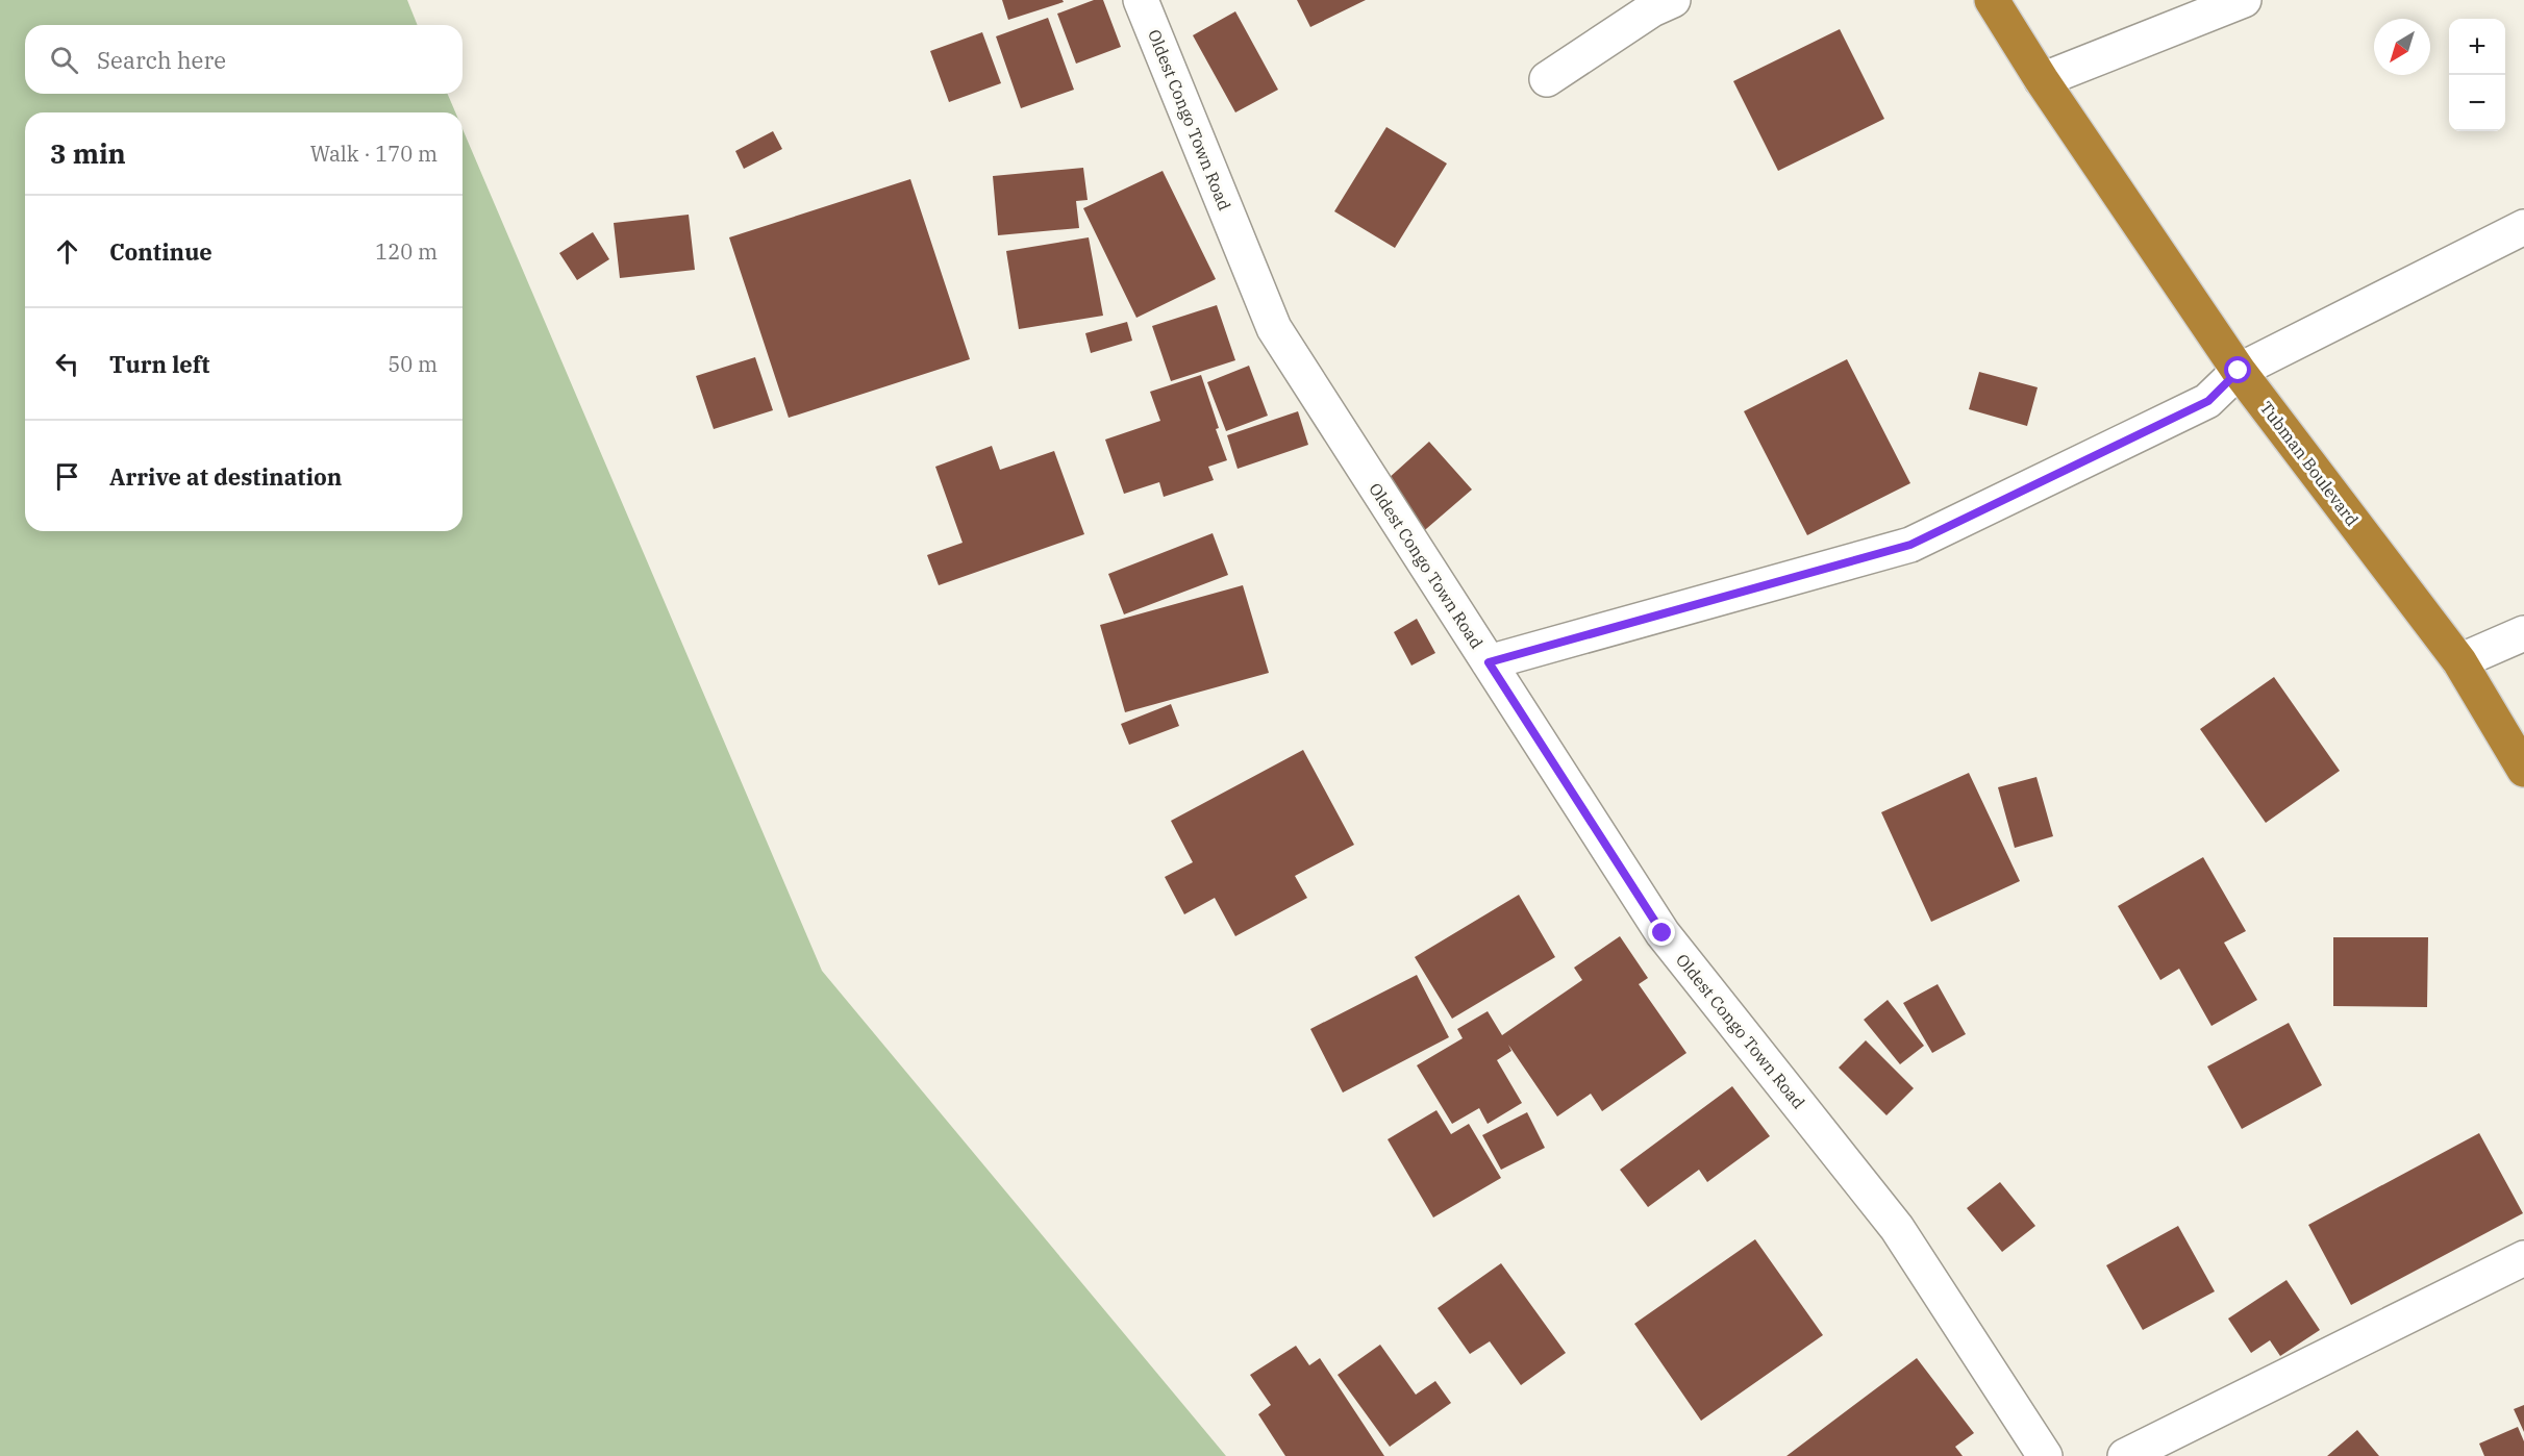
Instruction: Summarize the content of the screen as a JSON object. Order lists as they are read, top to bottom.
{
  "streets": {
    "highway": ["Tubman Boulevard"],
    "street": ["Oldest Congo Town Road"]
  },
  "north": "bottom left",
  "page": {
    "map_buttons": ["+", "−"],
    "search": "Search here",
    "heading": ["3 min", "Walk · 170 m"],
    "list": [
      ["Continue", "120 m"],
      ["Turn left", "50 m"],
      "Arrive at destination"
    ]
  }
}
